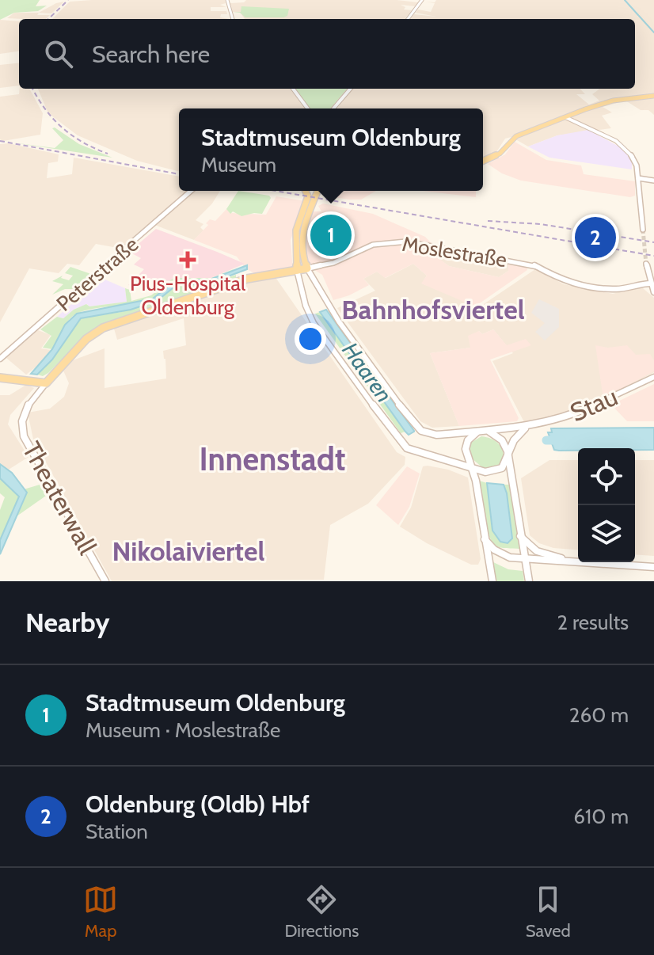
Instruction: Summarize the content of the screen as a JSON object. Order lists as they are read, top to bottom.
{
  "streets": {
    "street": [
      "Moslestraße",
      "Peterstraße",
      "Stau",
      "Theaterwall"
    ]
  },
  "crossings": [
    ["Moslestraße", "Stau"]
  ],
  "districts": ["Bahnhofsviertel", "Innenstadt", "Nikolaiviertel"],
  "water": ["Haaren"],
  "places": {
    "health": ["Pius-Hospital Oldenburg"]
  },
  "page": {
    "search": "Search here",
    "popup": ["Stadtmuseum Oldenburg", "Museum"],
    "pins": ["1", "2"],
    "heading": ["Nearby", "2 results"],
    "list": [
      {
        "mark": "1",
        "name": "Stadtmuseum Oldenburg",
        "note": "Museum · Moslestraße",
        "value": "260 m"
      },
      {
        "mark": "2",
        "name": "Oldenburg (Oldb) Hbf",
        "note": "Station",
        "value": "610 m"
      }
    ],
    "nav": ["Map", "Directions", "Saved"]
  }
}
